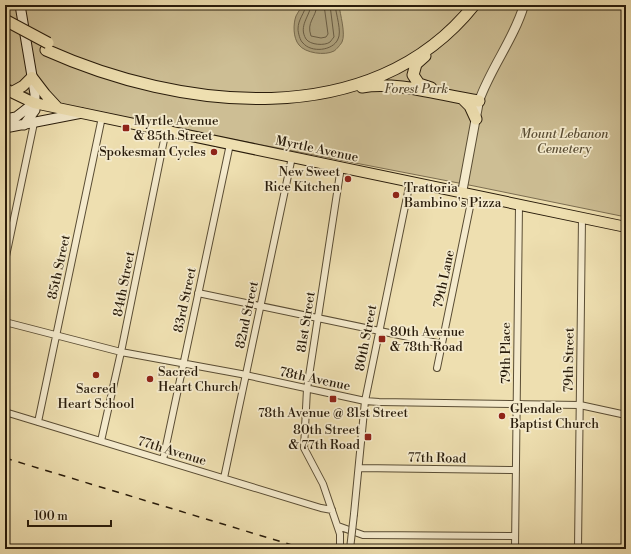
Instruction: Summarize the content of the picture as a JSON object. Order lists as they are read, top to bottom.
{
  "streets": {
    "main road": ["Myrtle Avenue"],
    "street": [
      "85th Street",
      "79th Lane",
      "84th Street",
      "83rd Street",
      "82nd Street",
      "81st Street",
      "80th Street",
      "79th Place",
      "79th Street",
      "78th Avenue",
      "77th Avenue",
      "77th Road"
    ]
  },
  "crossings": [
    ["Myrtle Avenue", "85th Street"],
    ["Myrtle Avenue", "79th Lane"],
    ["Myrtle Avenue", "84th Street"],
    ["Myrtle Avenue", "83rd Street"],
    ["Myrtle Avenue", "82nd Street"],
    ["Myrtle Avenue", "81st Street"],
    ["Myrtle Avenue", "80th Street"],
    ["Myrtle Avenue", "79th Place"],
    ["Myrtle Avenue", "79th Street"],
    ["85th Street", "78th Avenue"],
    ["85th Street", "77th Avenue"],
    ["84th Street", "78th Avenue"],
    ["84th Street", "77th Avenue"],
    ["83rd Street", "78th Avenue"],
    ["83rd Street", "77th Avenue"],
    ["82nd Street", "78th Avenue"],
    ["82nd Street", "77th Avenue"],
    ["81st Street", "78th Avenue"],
    ["81st Street", "77th Avenue"],
    ["80th Street", "78th Avenue"],
    ["80th Street", "77th Road"],
    ["79th Place", "78th Avenue"],
    ["79th Place", "77th Road"],
    ["79th Street", "78th Avenue"]
  ],
  "parks": ["Forest Park", "Mount Lebanon Cemetery"],
  "places": {
    "transit": [
      "Myrtle Avenue & 85th Street",
      "80th Avenue & 78th Road",
      "78th Avenue @ 81st Street",
      "80th Street & 77th Road"
    ],
    "other": [
      "Spokesman Cycles",
      "New Sweet Rice Kitchen",
      "Trattoria Bambino's Pizza",
      "Sacred Heart School",
      "Sacred Heart Church",
      "Glendale Baptist Church"
    ]
  },
  "scale_bar": "100 m"
}
